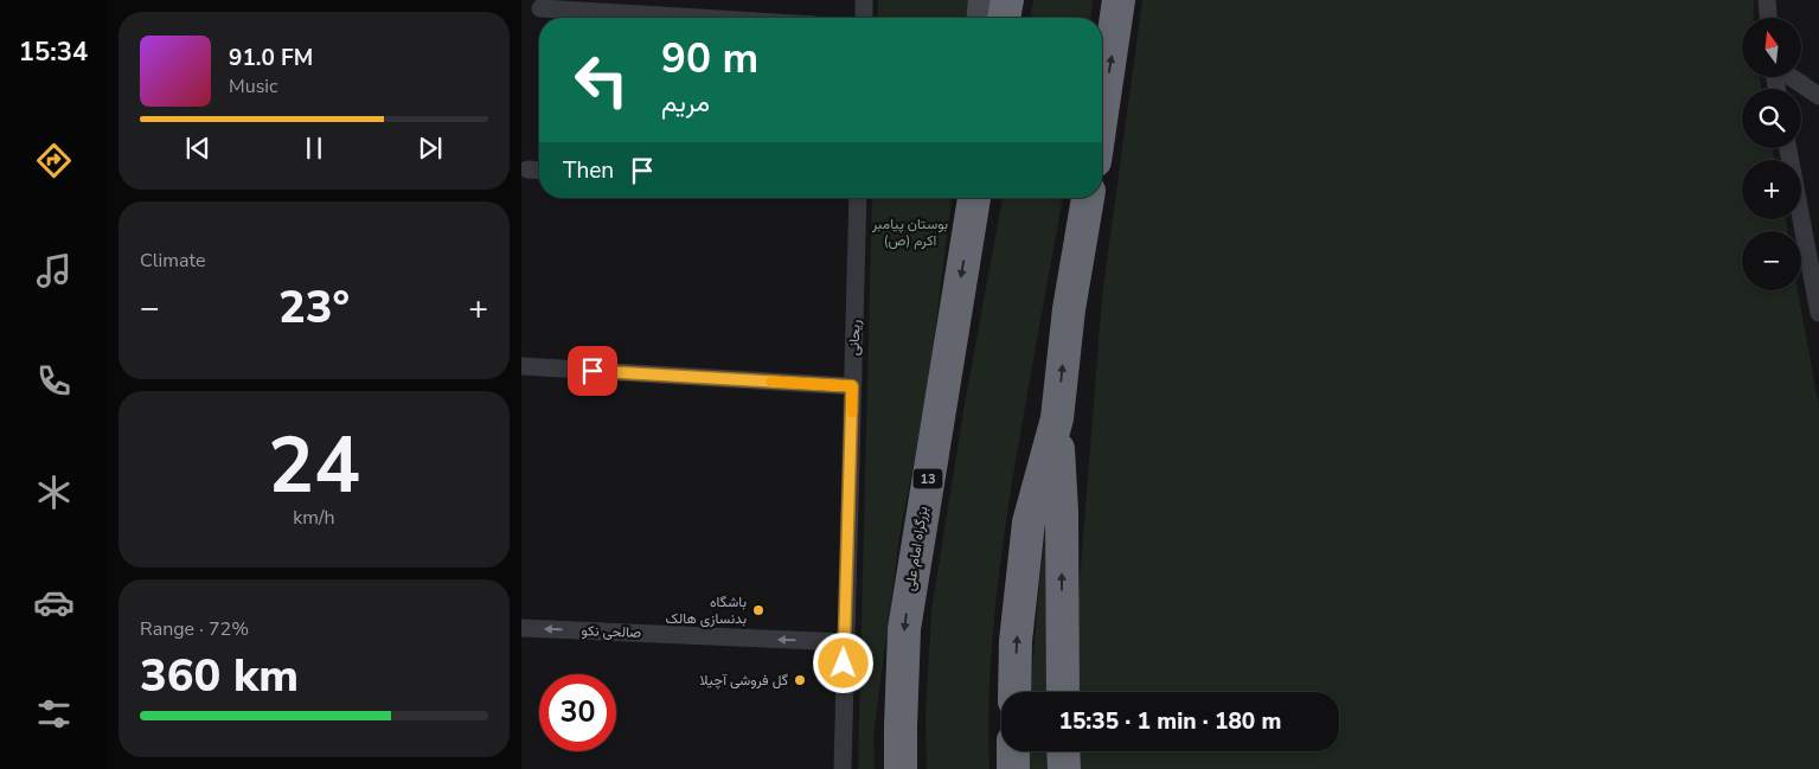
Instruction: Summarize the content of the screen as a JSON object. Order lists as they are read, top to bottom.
{
  "streets": {
    "highway": ["13", "بزرگراه امام علی"],
    "street": ["ریحانی", "صالحی نکو"]
  },
  "crossings": [
    ["ریحانی", "صالحی نکو"]
  ],
  "one_way": ["صالحی نکو"],
  "parks": ["بوستان پیامبر اکرم (ص)"],
  "places": ["باشگاه بدنسازی هالک", "گل فروشی آچیلا"],
  "north": "top",
  "page": {
    "tabs": "15:34",
    "map_buttons": ["+", "−"],
    "turn": ["90 m", "مریم"],
    "song": ["91.0 FM", "Music"],
    "then": "Then",
    "tile": [
      "Climate",
      ["24", "km/h"],
      ["Range · 72%", "360 km"]
    ],
    "heat": ["−", "23°", "+"],
    "limit": "30",
    "trip": "15:35 · 1 min · 180 m"
  }
}
